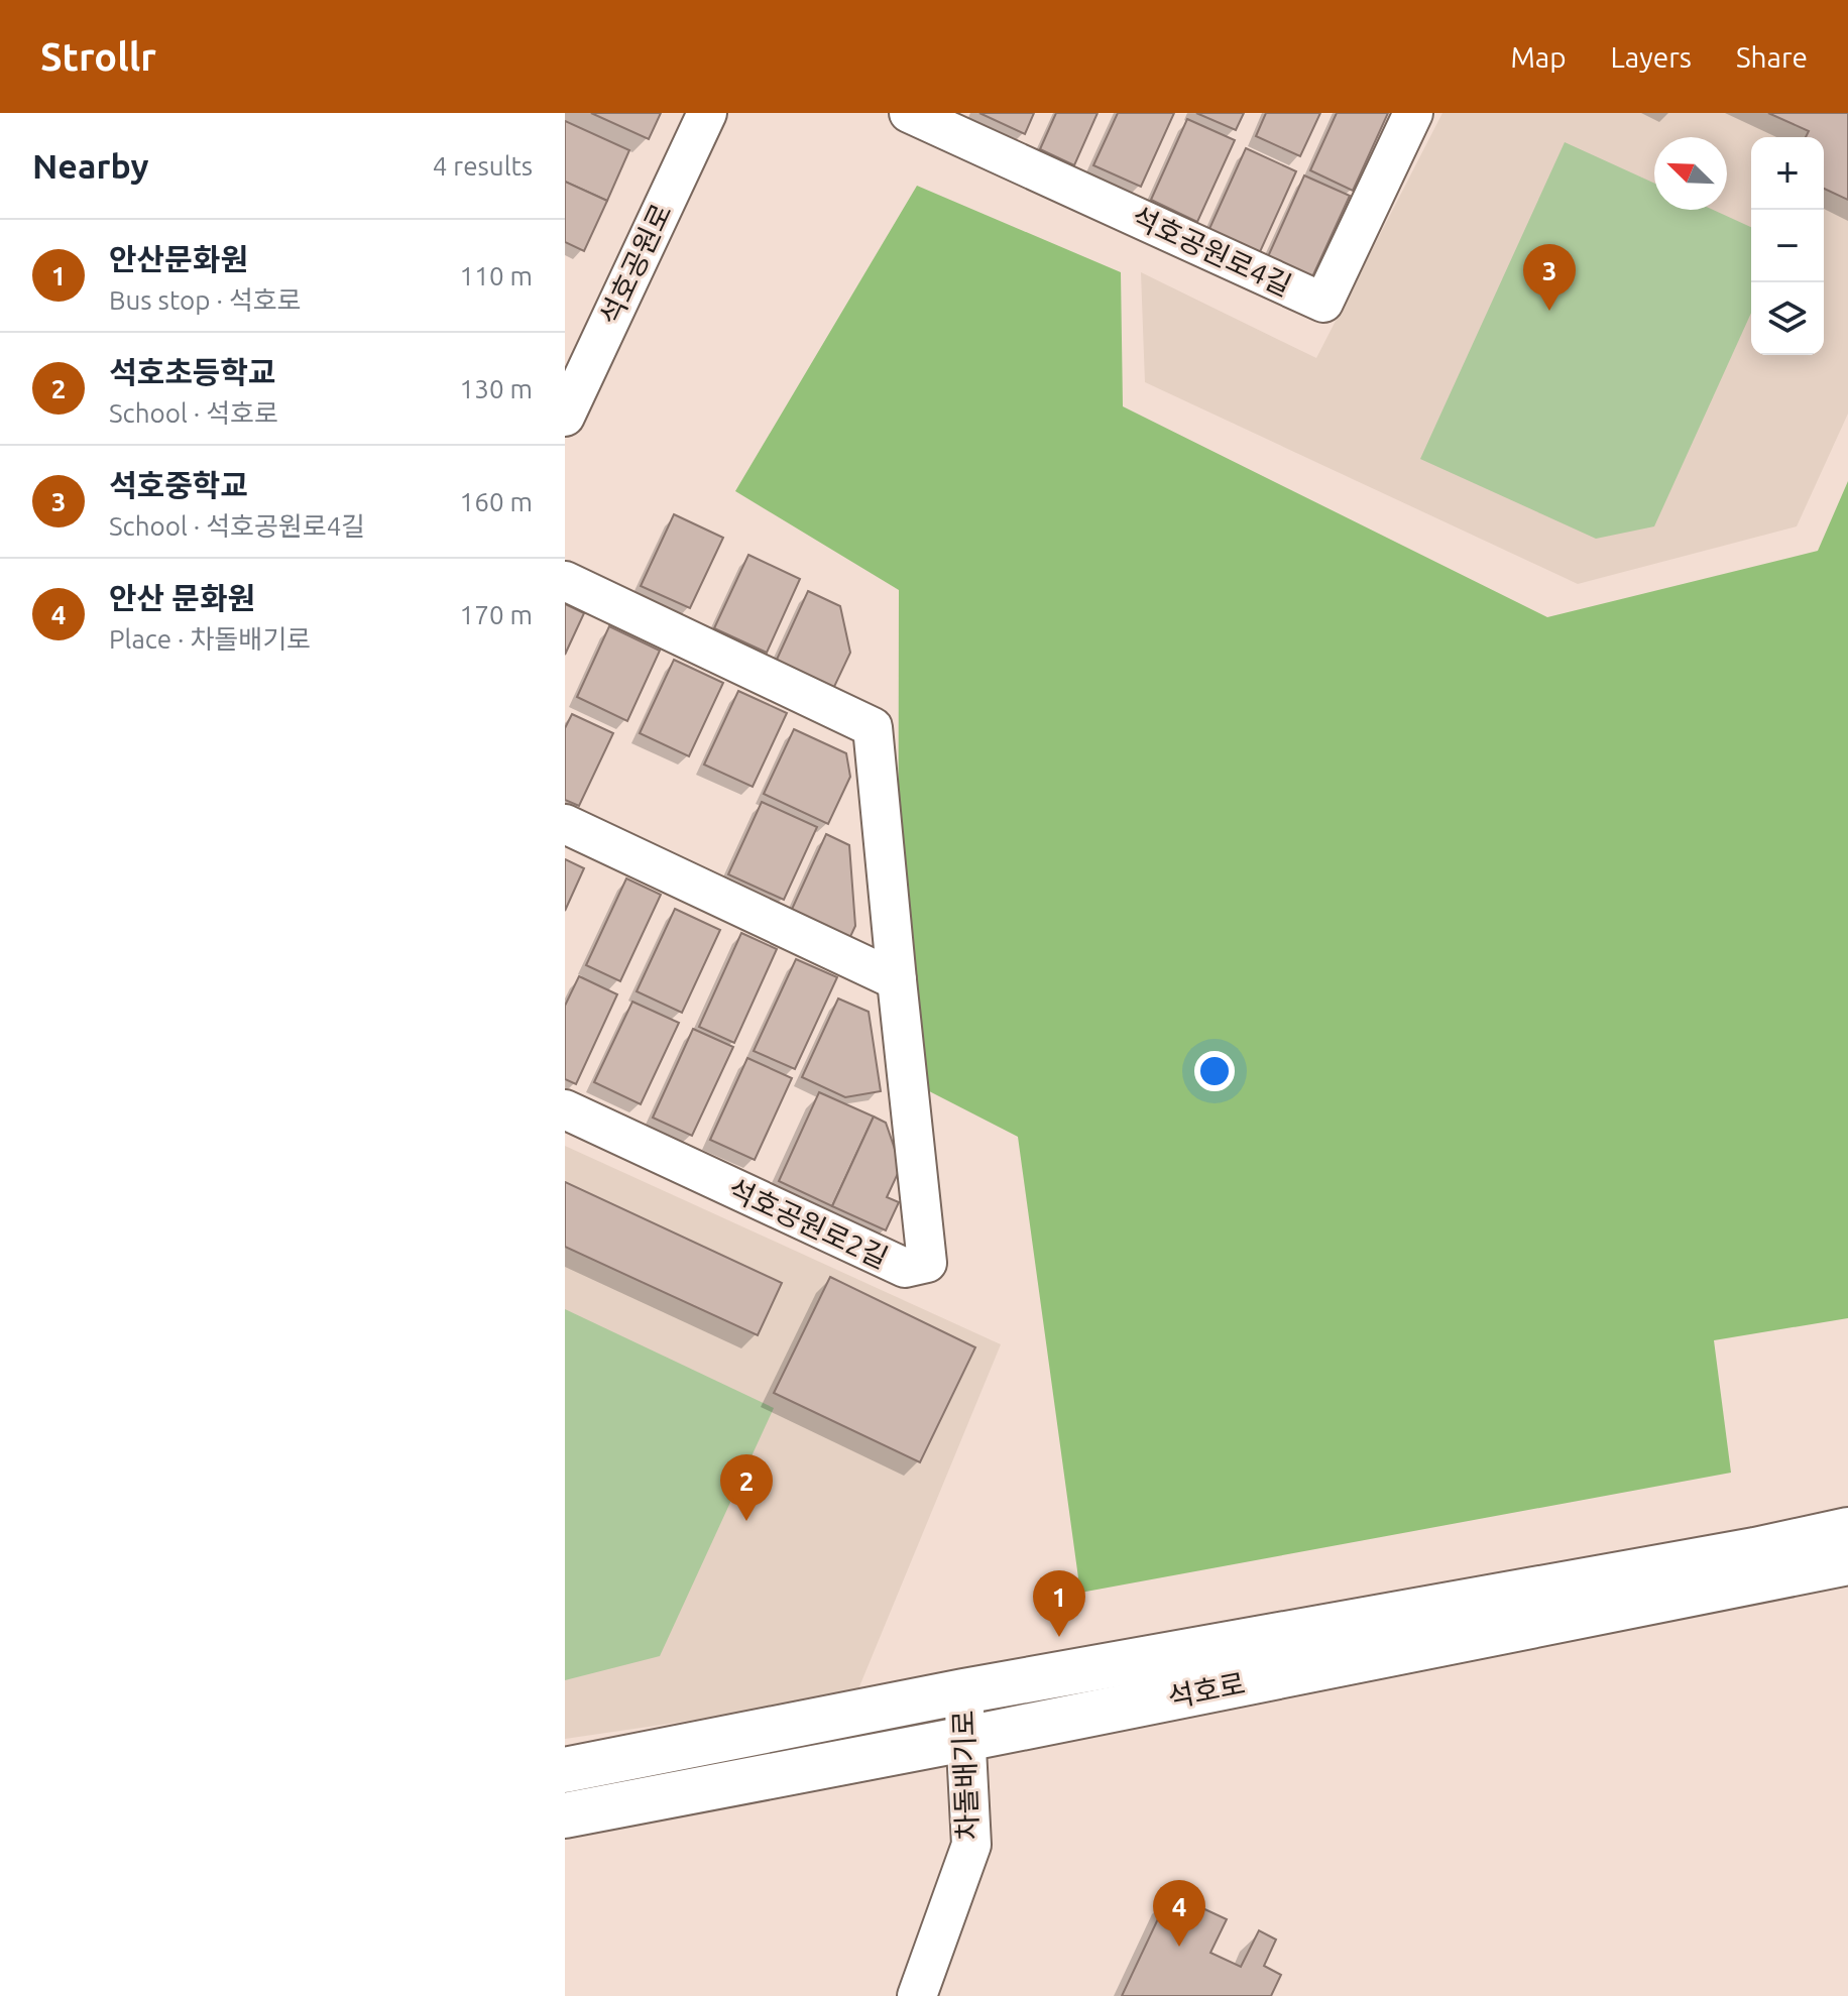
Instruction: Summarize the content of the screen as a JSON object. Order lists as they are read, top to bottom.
{
  "streets": {
    "main road": ["석호로"],
    "street": [
      "석호공원로4길",
      "석호공원로",
      "석호공원로2길",
      "차돌배기로"
    ]
  },
  "crossings": [
    ["석호로", "차돌배기로"]
  ],
  "north": "top left",
  "page": {
    "header": "Strollr",
    "nav": ["Map", "Layers", "Share"],
    "heading": ["Nearby", "4 results"],
    "map_buttons": ["+", "−"],
    "list": [
      {
        "mark": "1",
        "name": "안산문화원",
        "note": "Bus stop · 석호로",
        "value": "110 m"
      },
      {
        "mark": "2",
        "name": "석호초등학교",
        "note": "School · 석호로",
        "value": "130 m"
      },
      {
        "mark": "3",
        "name": "석호중학교",
        "note": "School · 석호공원로4길",
        "value": "160 m"
      },
      {
        "mark": "4",
        "name": "안산 문화원",
        "note": "Place · 차돌배기로",
        "value": "170 m"
      }
    ],
    "pins": [
      "3",
      "2",
      "1",
      "4"
    ]
  }
}
